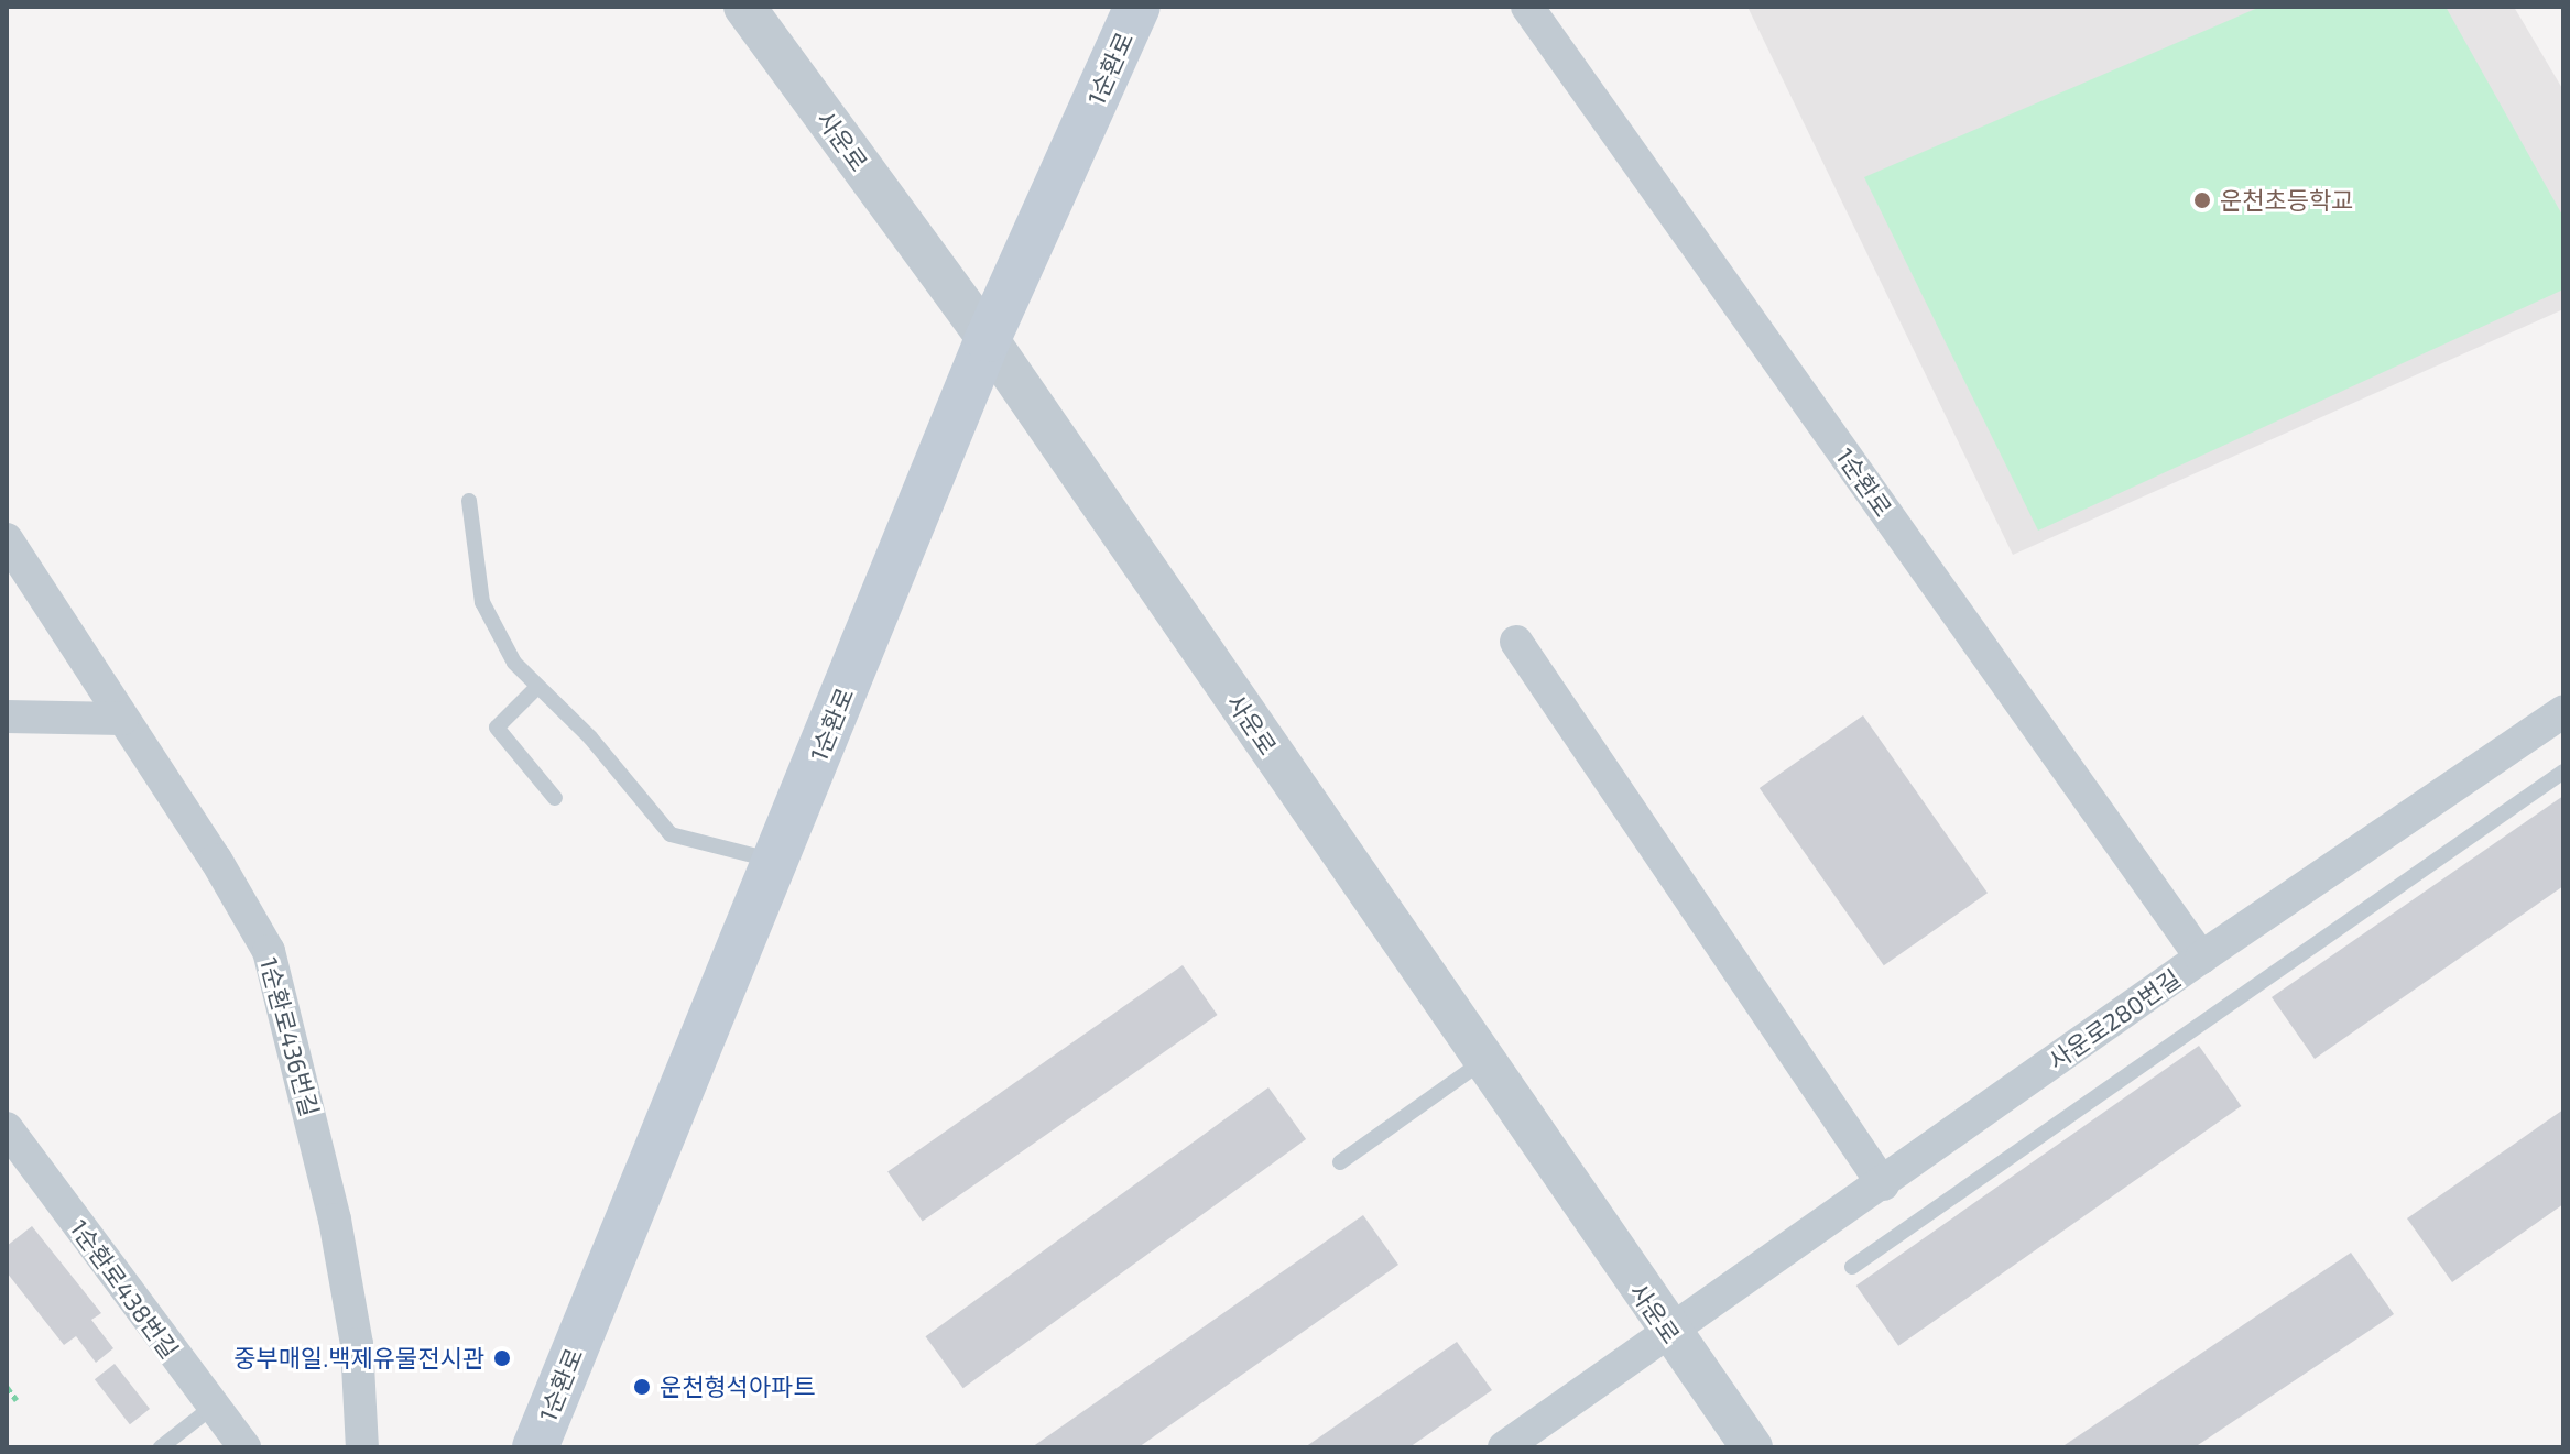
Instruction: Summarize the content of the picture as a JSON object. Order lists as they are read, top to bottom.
{
  "streets": {
    "main road": ["1순환로"],
    "street": [
      "사운로",
      "사운로280번길",
      "1순환로436번길",
      "1순환로438번길"
    ]
  },
  "crossings": [
    ["1순환로", "사운로"],
    ["1순환로", "사운로280번길"],
    ["사운로", "사운로280번길"]
  ],
  "places": ["운천초등학교", "중부매일.백제유물전시관", "운천형석아파트"]
}
